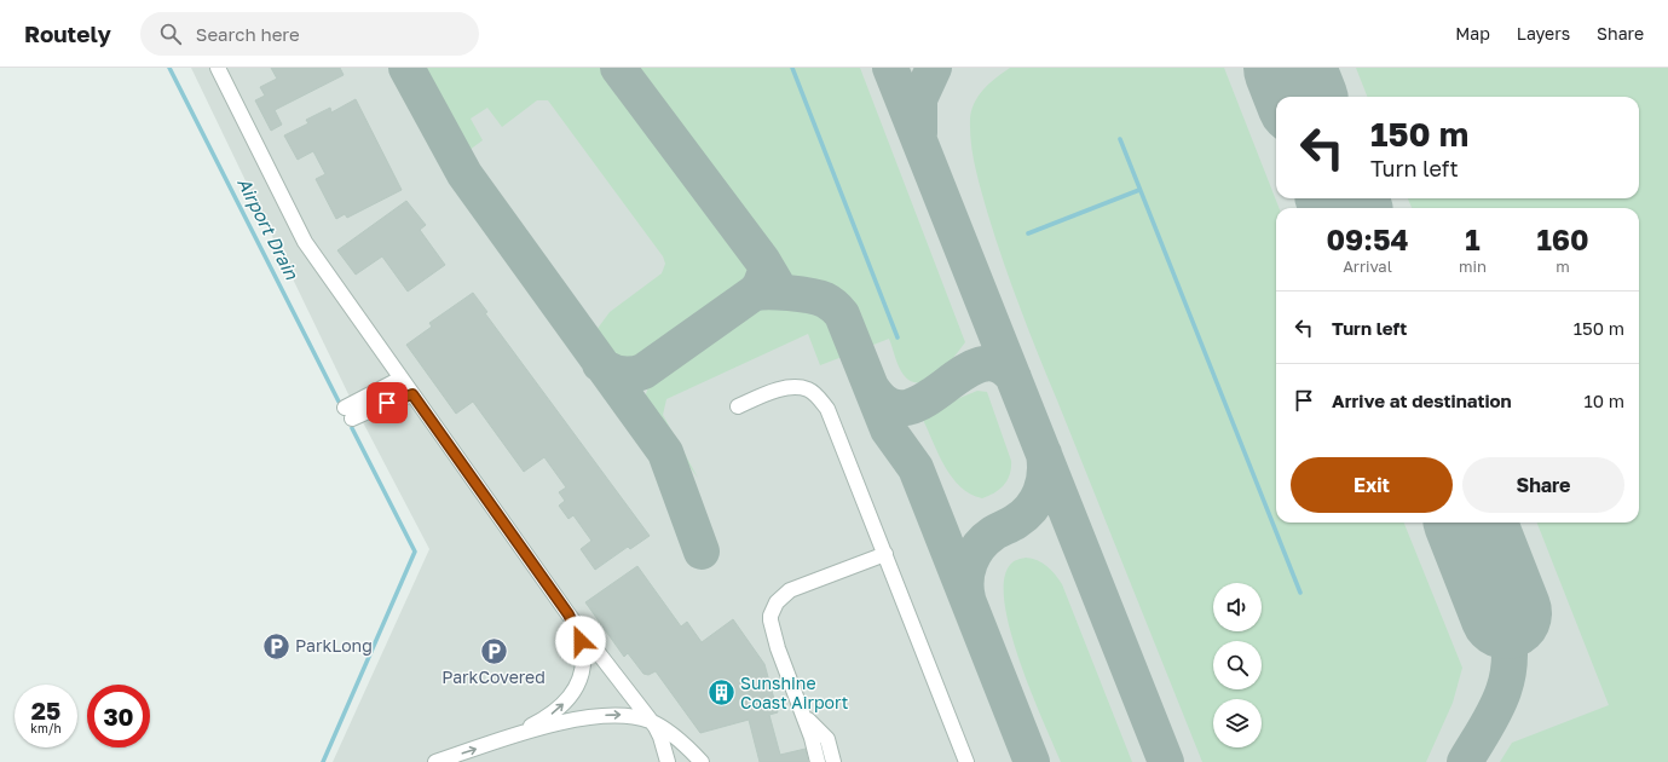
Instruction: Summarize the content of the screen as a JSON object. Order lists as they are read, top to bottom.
{
  "water": ["Airport Drain"],
  "places": {
    "parking": ["ParkLong", "ParkCovered"],
    "building": ["Sunshine Coast Airport"]
  },
  "page": {
    "header": "Routely",
    "search": "Search here",
    "nav": ["Map", "Layers", "Share"],
    "turn": ["150 m", "Turn left"],
    "eta": [
      "09:54",
      "Arrival",
      "1",
      "min",
      "160",
      "m"
    ],
    "list": [
      {
        "name": "Turn left",
        "value": "150 m"
      },
      {
        "name": "Arrive at destination",
        "value": "10 m"
      }
    ],
    "buttons": ["Exit", "Share"],
    "speed": "25 km/h",
    "limit": "30"
  }
}
